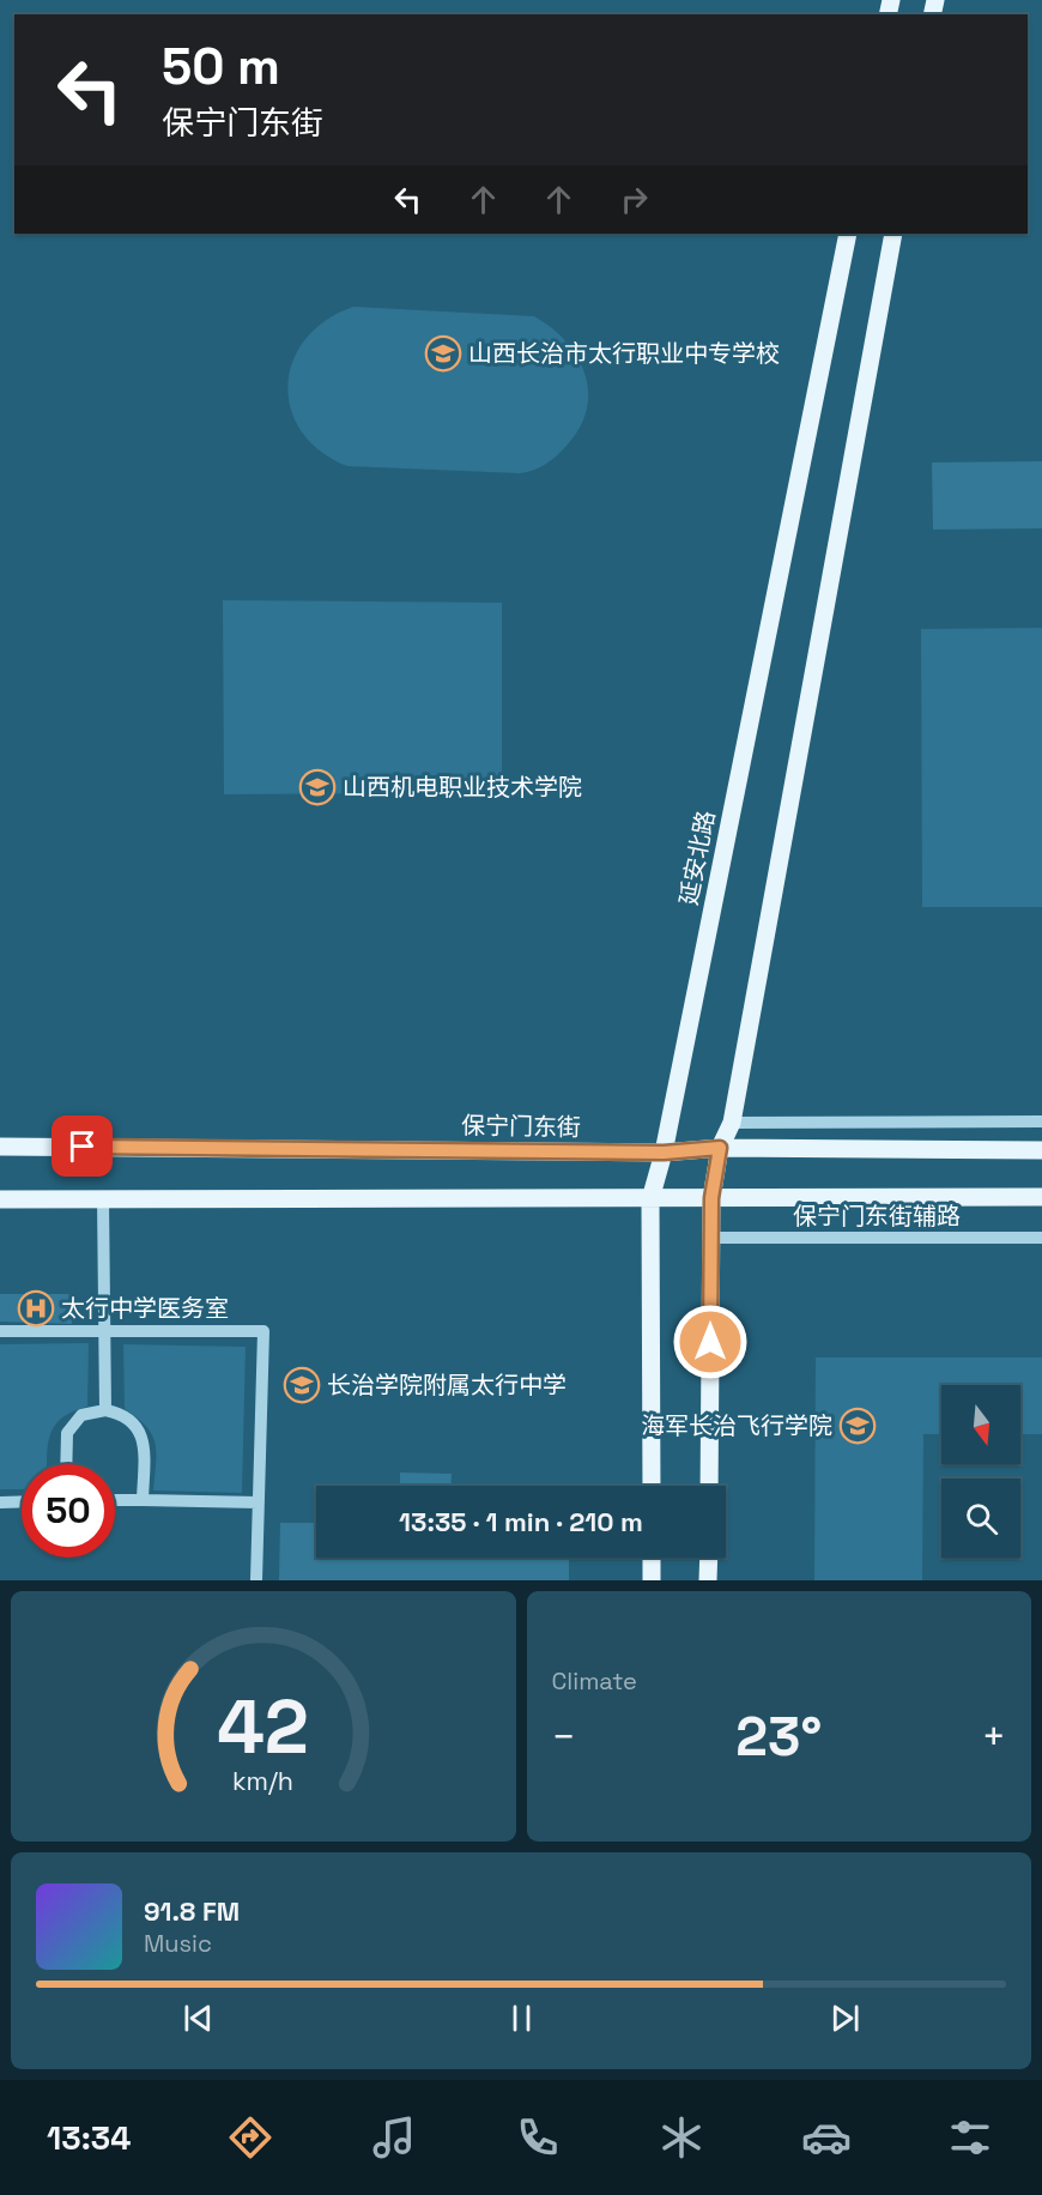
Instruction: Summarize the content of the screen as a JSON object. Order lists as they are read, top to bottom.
{
  "streets": {
    "main road": ["延安北路", "保宁门东街"],
    "street": ["保宁门东街辅路"]
  },
  "crossings": [
    ["延安北路", "保宁门东街"]
  ],
  "places": {
    "school or university": [
      "山西长治市太行职业中专学校",
      "山西机电职业技术学院",
      "长治学院附属太行中学",
      "海军长治飞行学院"
    ],
    "hospital": ["太行中学医务室"]
  },
  "north": "bottom",
  "page": {
    "turn": ["50 m", "保宁门东街"],
    "limit": "50",
    "trip": "13:35 · 1 min · 210 m",
    "tile": "Climate",
    "heat": ["−", "23°", "+"],
    "song": ["91.8 FM", "Music"],
    "tabs": "13:34",
    "gauge": ["42", "km/h"]
  }
}
